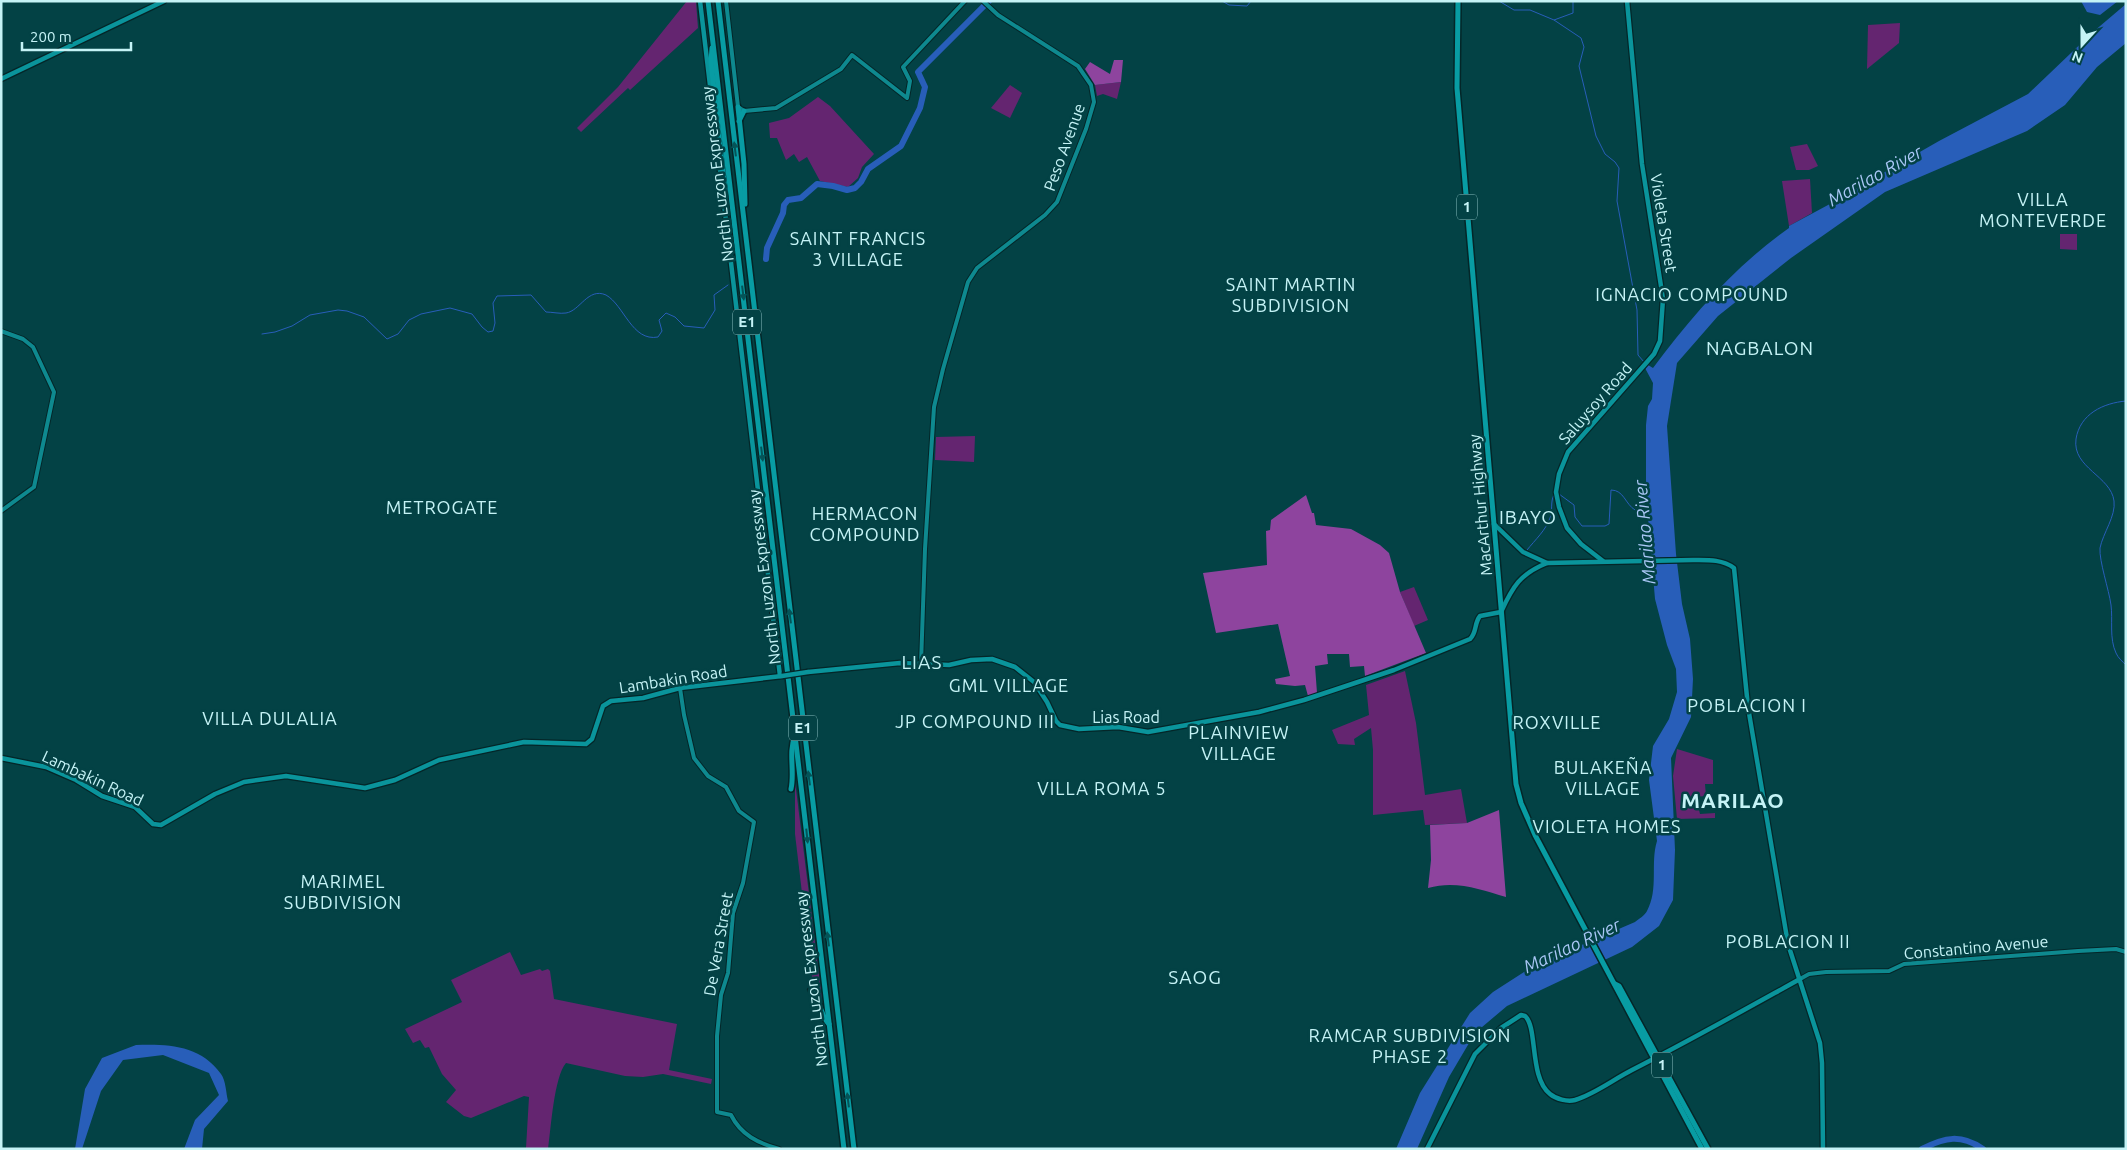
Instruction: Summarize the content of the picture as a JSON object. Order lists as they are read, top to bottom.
{
  "streets": {
    "highway": [
      "North Luzon Expressway",
      "1",
      "E1",
      "MacArthur Highway"
    ],
    "main road": [
      "Violeta Street",
      "Saluysoy Road",
      "Lambakin Road",
      "Lias Road"
    ],
    "street": ["Peso Avenue", "De Vera Street", "Constantino Avenue"]
  },
  "crossings": [
    ["Peso Avenue", "Lias Road"],
    ["Violeta Street", "Saluysoy Road"],
    ["MacArthur Highway", "Lias Road"],
    ["Lambakin Road", "Lias Road"],
    ["Lambakin Road", "De Vera Street"]
  ],
  "districts": [
    "VILLA MONTEVERDE",
    "SAINT FRANCIS 3 VILLAGE",
    "SAINT MARTIN SUBDIVISION",
    "IGNACIO COMPOUND",
    "NAGBALON",
    "METROGATE",
    "HERMACON COMPOUND",
    "IBAYO",
    "LIAS",
    "GML VILLAGE",
    "POBLACION I",
    "VILLA DULALIA",
    "JP COMPOUND III",
    "ROXVILLE",
    "PLAINVIEW VILLAGE",
    "BULAKEÑA VILLAGE",
    "VILLA ROMA 5",
    "MARILAO",
    "VIOLETA HOMES",
    "MARIMEL SUBDIVISION",
    "POBLACION II",
    "SAOG",
    "RAMCAR SUBDIVISION PHASE 2"
  ],
  "water": ["Marilao River"],
  "scale_bar": "200 m",
  "north": "bottom"
}
